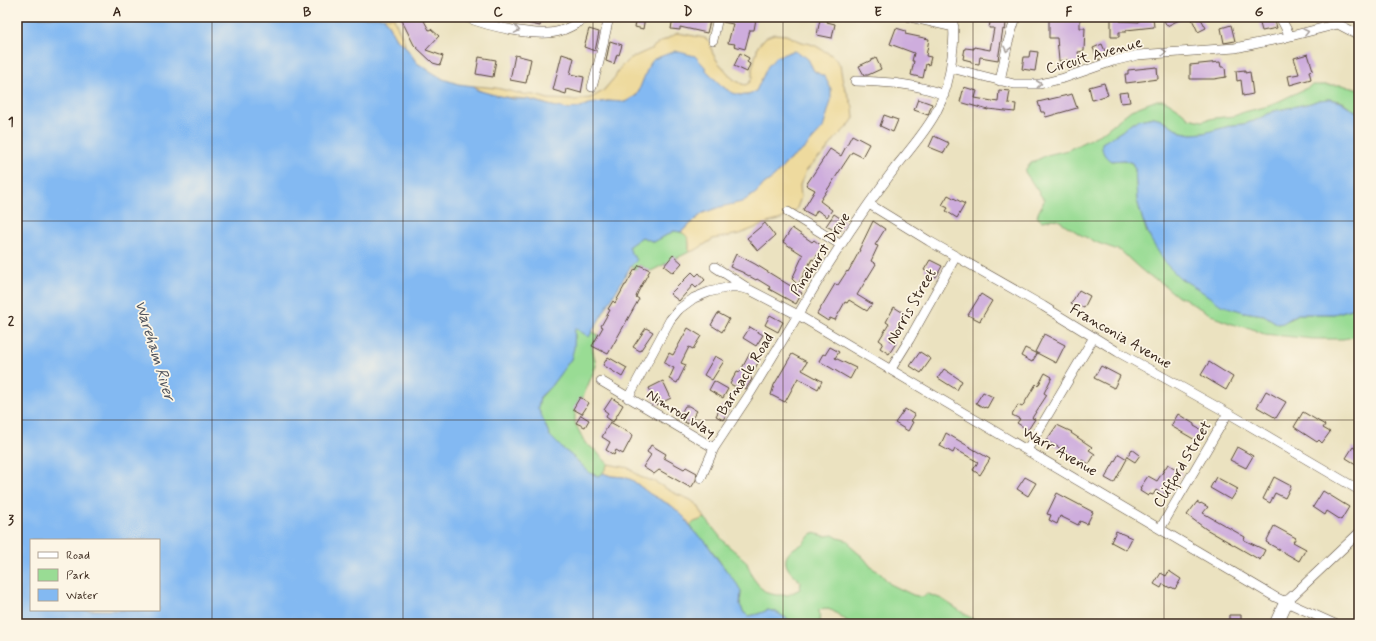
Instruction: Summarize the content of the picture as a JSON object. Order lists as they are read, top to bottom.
{
  "streets": {
    "street": [
      "Circuit Avenue",
      "Pinehurst Drive",
      "Norris Street",
      "Franconia Avenue",
      "Barnacle Road",
      "Nimrod Way",
      "Warr Avenue",
      "Clifford Street"
    ]
  },
  "crossings": [
    ["Circuit Avenue", "Pinehurst Drive"],
    ["Pinehurst Drive", "Franconia Avenue"],
    ["Pinehurst Drive", "Barnacle Road"],
    ["Pinehurst Drive", "Nimrod Way"],
    ["Pinehurst Drive", "Warr Avenue"],
    ["Norris Street", "Franconia Avenue"],
    ["Norris Street", "Warr Avenue"],
    ["Franconia Avenue", "Clifford Street"],
    ["Barnacle Road", "Nimrod Way"],
    ["Barnacle Road", "Warr Avenue"],
    ["Warr Avenue", "Clifford Street"]
  ],
  "one_way": ["Circuit Avenue"],
  "water": ["Wareham River"],
  "legend": ["Road", "Park", "Water"],
  "grid": {
    "columns": [
      "A",
      "B",
      "C",
      "D",
      "E",
      "F",
      "G"
    ],
    "rows": ["1", "2", "3"]
  }
}
